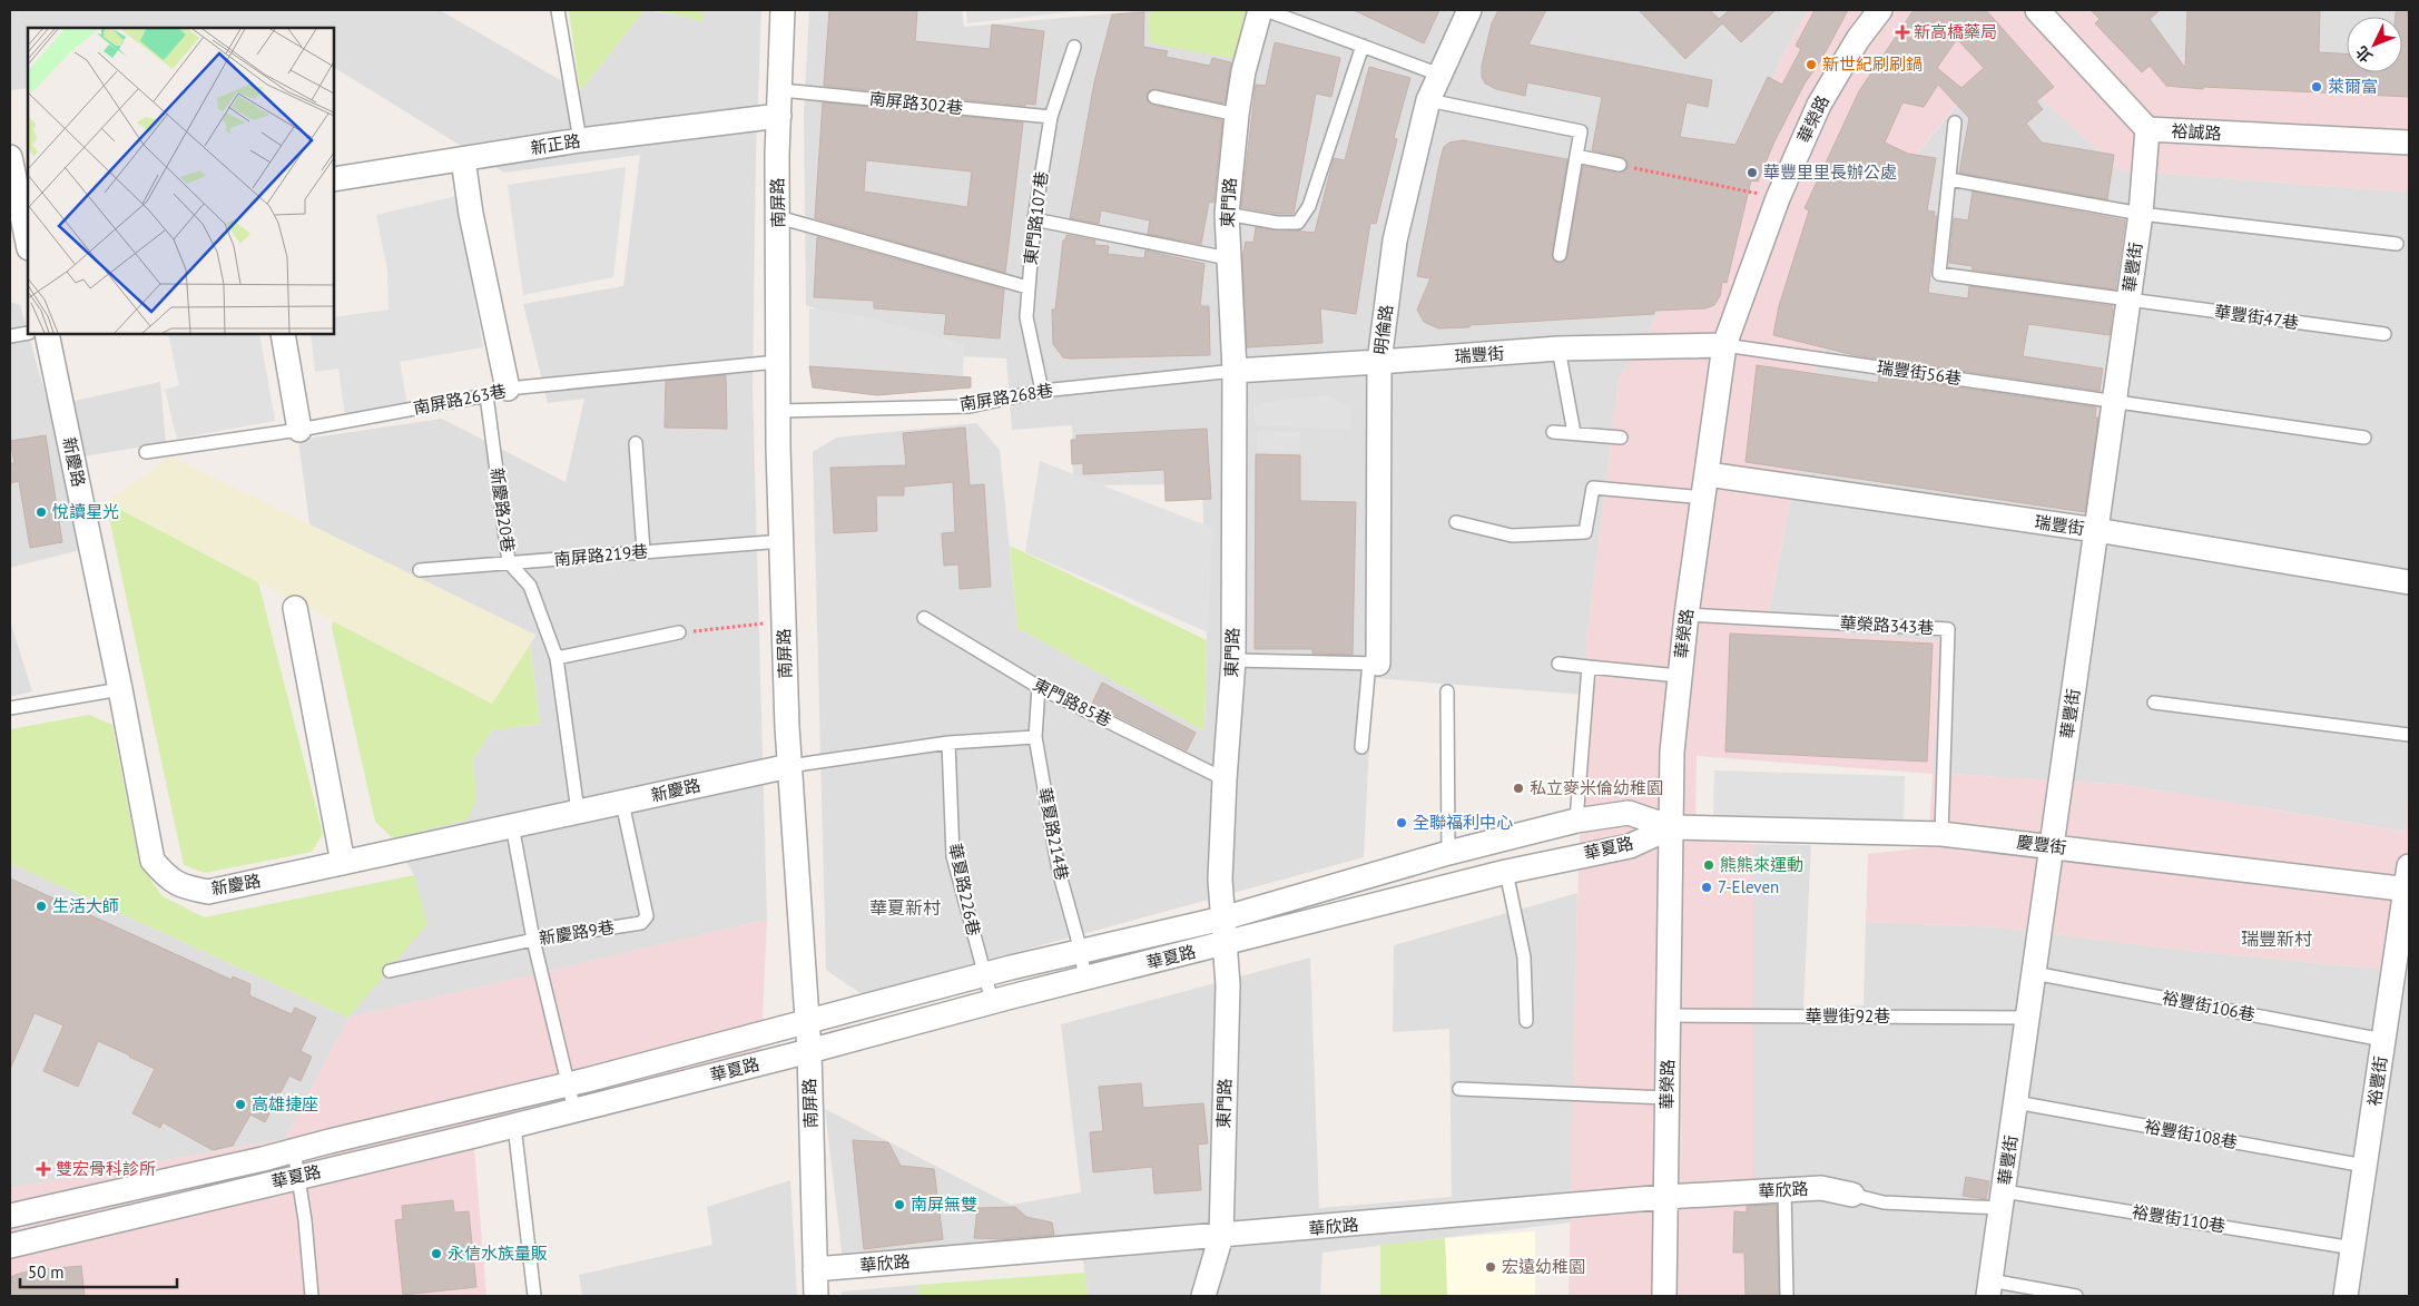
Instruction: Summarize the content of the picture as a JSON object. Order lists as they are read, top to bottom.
{
  "streets": {
    "street": [
      "華榮路",
      "裕誠路",
      "新正路",
      "南屏路",
      "東門路",
      "華豐街",
      "明倫路",
      "瑞豐街",
      "新慶路",
      "慶豐街",
      "華夏路",
      "裕豐街",
      "華欣路"
    ],
    "lane": [
      "南屏路302巷",
      "東門路107巷",
      "華豐街47巷",
      "瑞豐街56巷",
      "南屏路268巷",
      "南屏路263巷",
      "新慶路20巷",
      "南屏路219巷",
      "華榮路343巷",
      "東門路85巷",
      "華夏路214巷",
      "華夏路226巷",
      "新慶路9巷",
      "裕豐街106巷",
      "華豐街92巷",
      "裕豐街108巷",
      "裕豐街110巷"
    ]
  },
  "crossings": [
    ["南屏路302巷", "南屏路"],
    ["南屏路302巷", "東門路107巷"],
    ["華榮路", "瑞豐街"],
    ["華榮路", "瑞豐街56巷"],
    ["華榮路", "華榮路343巷"],
    ["華榮路", "慶豐街"],
    ["華榮路", "華夏路"],
    ["華榮路", "華豐街92巷"],
    ["華榮路", "華欣路"],
    ["裕誠路", "華豐街"],
    ["新正路", "南屏路"],
    ["南屏路", "南屏路268巷"],
    ["南屏路", "南屏路263巷"],
    ["南屏路", "新慶路"],
    ["南屏路", "南屏路219巷"],
    ["南屏路", "華夏路"],
    ["南屏路", "華欣路"],
    ["東門路", "瑞豐街"],
    ["東門路", "南屏路268巷"],
    ["東門路", "東門路85巷"],
    ["東門路", "華夏路"],
    ["東門路", "華欣路"],
    ["東門路107巷", "南屏路268巷"],
    ["華豐街", "華豐街47巷"],
    ["華豐街", "瑞豐街"],
    ["華豐街", "瑞豐街56巷"],
    ["華豐街", "慶豐街"],
    ["華豐街", "裕豐街106巷"],
    ["華豐街", "華豐街92巷"],
    ["華豐街", "裕豐街108巷"],
    ["華豐街", "裕豐街110巷"],
    ["明倫路", "瑞豐街"],
    ["瑞豐街", "瑞豐街56巷"],
    ["瑞豐街", "南屏路268巷"],
    ["南屏路263巷", "新慶路20巷"],
    ["新慶路", "新慶路20巷"],
    ["新慶路", "新慶路9巷"],
    ["新慶路20巷", "南屏路219巷"],
    ["華榮路343巷", "慶豐街"],
    ["東門路85巷", "華夏路214巷"],
    ["華夏路214巷", "華夏路"],
    ["慶豐街", "華夏路"],
    ["慶豐街", "裕豐街"],
    ["華夏路", "華夏路226巷"],
    ["裕豐街106巷", "裕豐街"],
    ["裕豐街", "裕豐街108巷"],
    ["裕豐街", "裕豐街110巷"],
    ["華欣路", "裕豐街110巷"]
  ],
  "districts": ["華夏新村", "瑞豐新村"],
  "places": {
    "health": ["新高橋藥局", "雙宏骨科診所"],
    "other": [
      "新世紀刷刷鍋",
      "萊爾富",
      "華豐里里長辦公處",
      "悅讀星光",
      "私立麥米倫幼稚園",
      "全聯福利中心",
      "熊熊來運動",
      "7-Eleven",
      "生活大師",
      "高雄捷座",
      "南屏無雙",
      "永信水族量販",
      "宏遠幼稚園"
    ]
  },
  "scale_bar": "50 m",
  "north": "bottom left"
}
